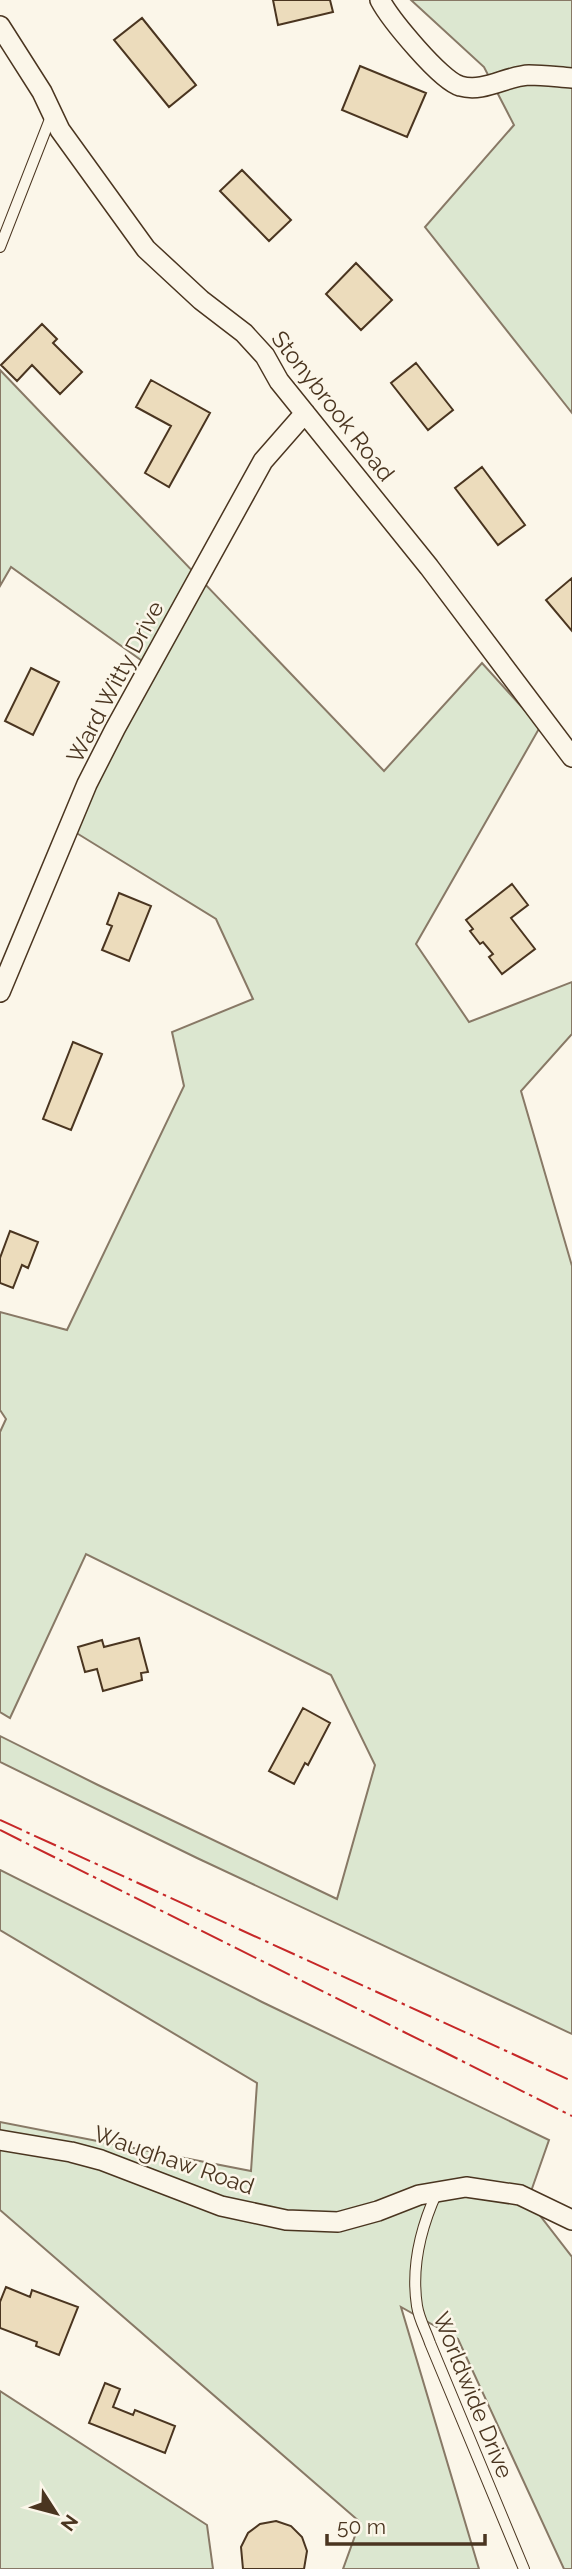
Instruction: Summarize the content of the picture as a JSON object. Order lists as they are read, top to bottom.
{
  "streets": {
    "street": ["Stonybrook Road", "Ward Witty Drive", "Waughaw Road"],
    "lane": ["Worldwide Drive"]
  },
  "crossings": [
    ["Stonybrook Road", "Ward Witty Drive"],
    ["Waughaw Road", "Worldwide Drive"]
  ],
  "scale_bar": "50 m",
  "north": "bottom right"
}
